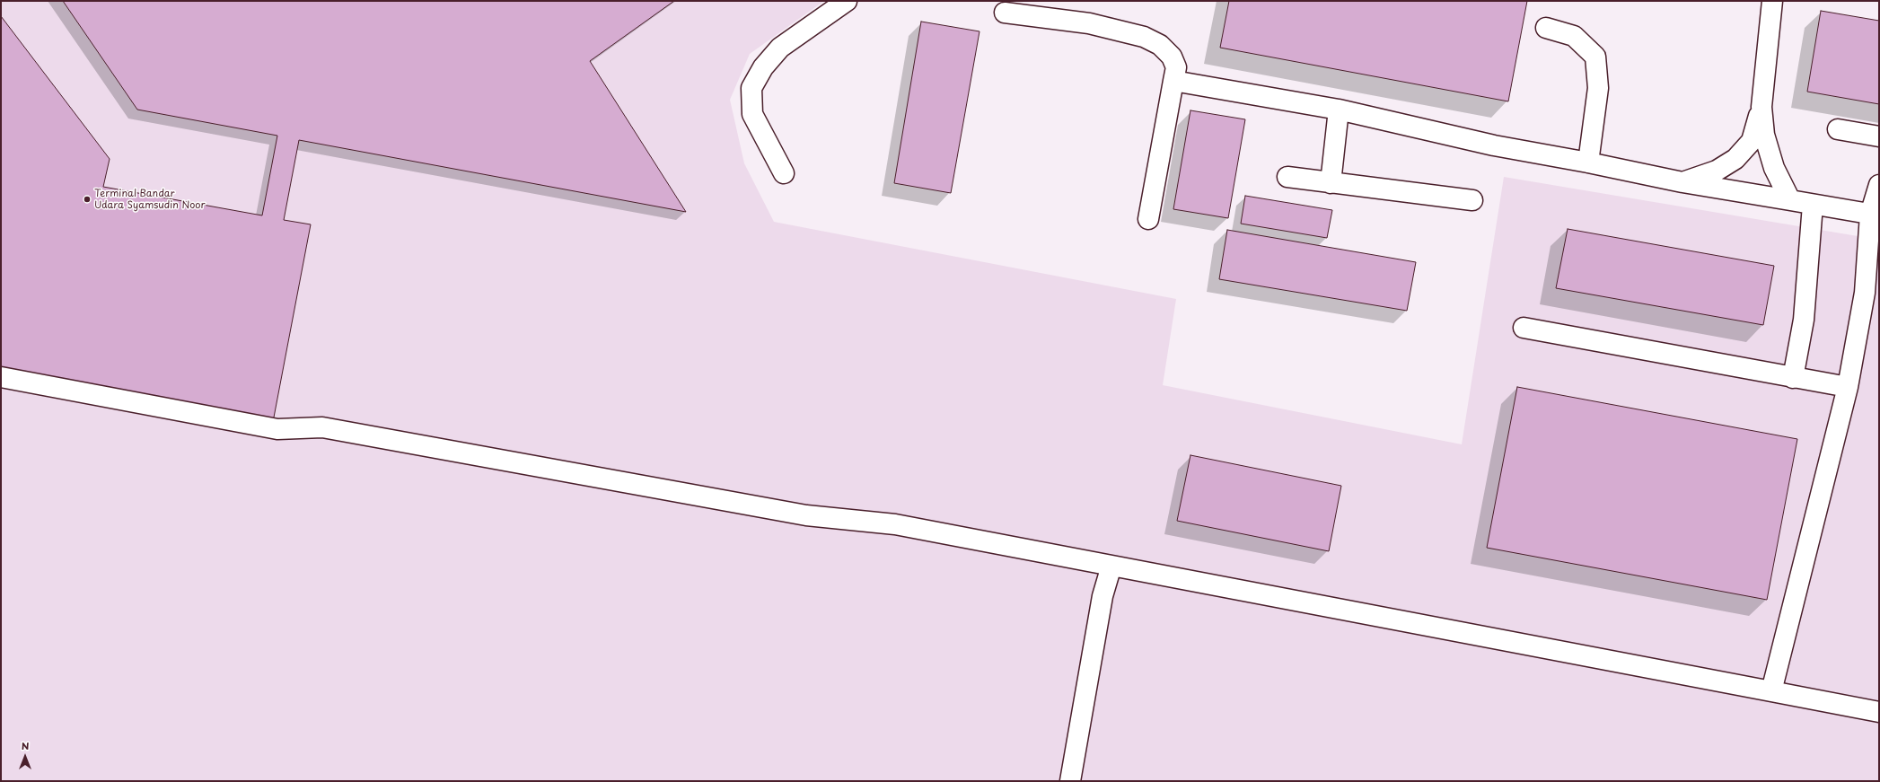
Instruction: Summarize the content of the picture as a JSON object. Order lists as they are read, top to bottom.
{
  "places": ["Terminal Bandar Udara Syamsudin Noor"],
  "north": "top"
}
